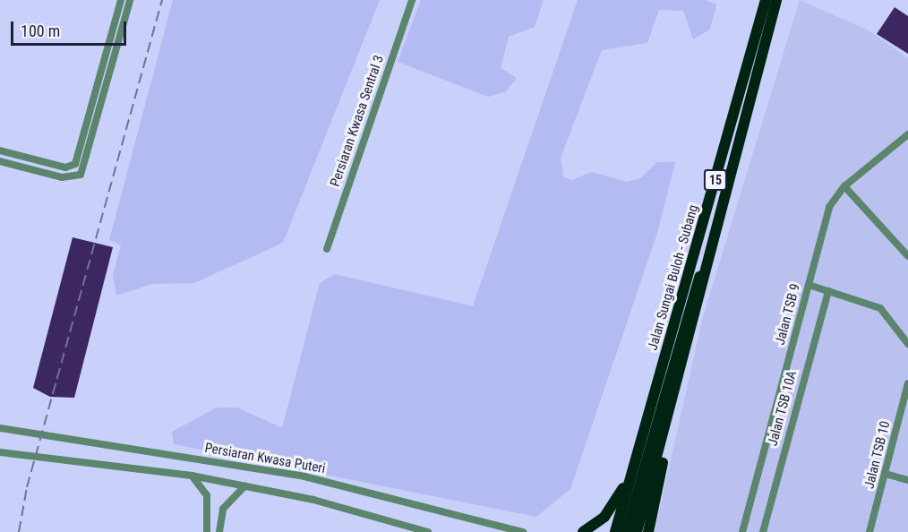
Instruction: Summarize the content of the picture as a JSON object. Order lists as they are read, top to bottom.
{
  "streets": {
    "highway": ["15", "Jalan Sungai Buloh - Subang"],
    "street": [
      "Persiaran Kwasa Sentral 3",
      "Jalan TSB 9",
      "Jalan TSB 10A",
      "Jalan TSB 10",
      "Persiaran Kwasa Puteri"
    ]
  },
  "scale_bar": "100 m"
}
